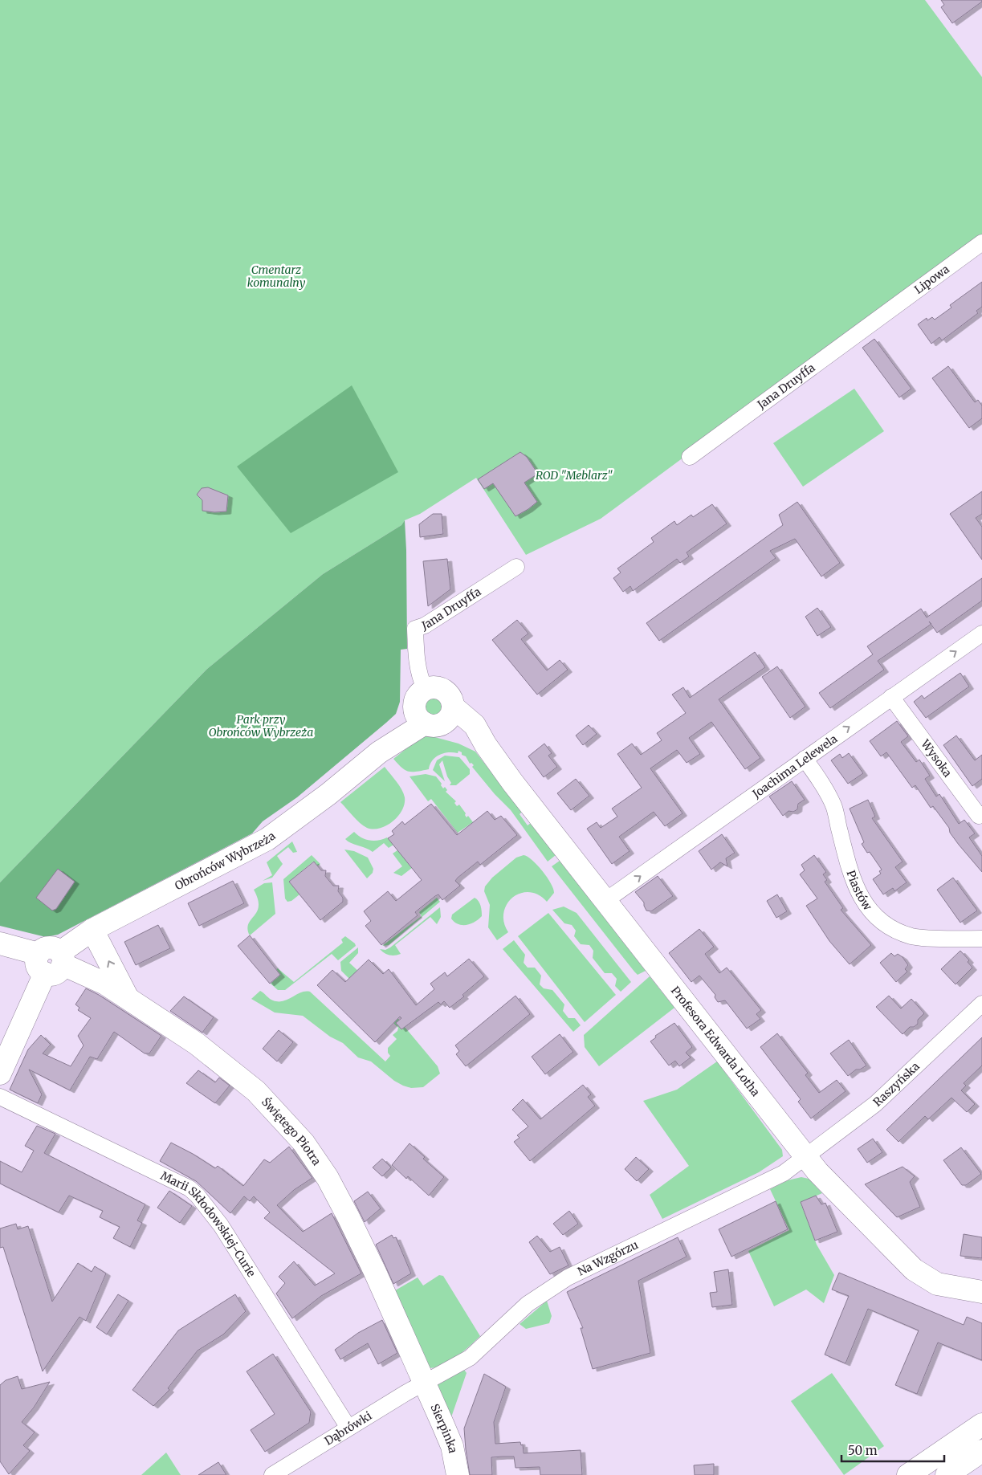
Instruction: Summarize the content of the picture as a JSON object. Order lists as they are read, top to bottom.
{
  "streets": {
    "street": [
      "Lipowa",
      "Jana Druyffa",
      "Wysoka",
      "Joachima Lelewela",
      "Obrońców Wybrzeża",
      "Piastów",
      "Profesora Edwarda Lotha",
      "Raszyńska",
      "Świętego Piotra",
      "Marii Skłodowskiej-Curie",
      "Na Wzgórzu",
      "Dąbrówki",
      "Sierpinka"
    ]
  },
  "crossings": [
    ["Lipowa", "Jana Druyffa"],
    ["Jana Druyffa", "Obrońców Wybrzeża"],
    ["Jana Druyffa", "Profesora Edwarda Lotha"],
    ["Wysoka", "Joachima Lelewela"],
    ["Joachima Lelewela", "Piastów"],
    ["Joachima Lelewela", "Profesora Edwarda Lotha"],
    ["Obrońców Wybrzeża", "Profesora Edwarda Lotha"],
    ["Obrońców Wybrzeża", "Świętego Piotra"],
    ["Profesora Edwarda Lotha", "Raszyńska"],
    ["Profesora Edwarda Lotha", "Na Wzgórzu"],
    ["Raszyńska", "Na Wzgórzu"],
    ["Świętego Piotra", "Na Wzgórzu"],
    ["Świętego Piotra", "Dąbrówki"],
    ["Świętego Piotra", "Sierpinka"],
    ["Marii Skłodowskiej-Curie", "Dąbrówki"],
    ["Na Wzgórzu", "Dąbrówki"],
    ["Na Wzgórzu", "Sierpinka"],
    ["Dąbrówki", "Sierpinka"]
  ],
  "one_way": ["Joachima Lelewela"],
  "parks": ["Cmentarz komunalny", "ROD \"Meblarz\"", "Park przy Obrońców Wybrzeża"],
  "scale_bar": "50 m"
}
